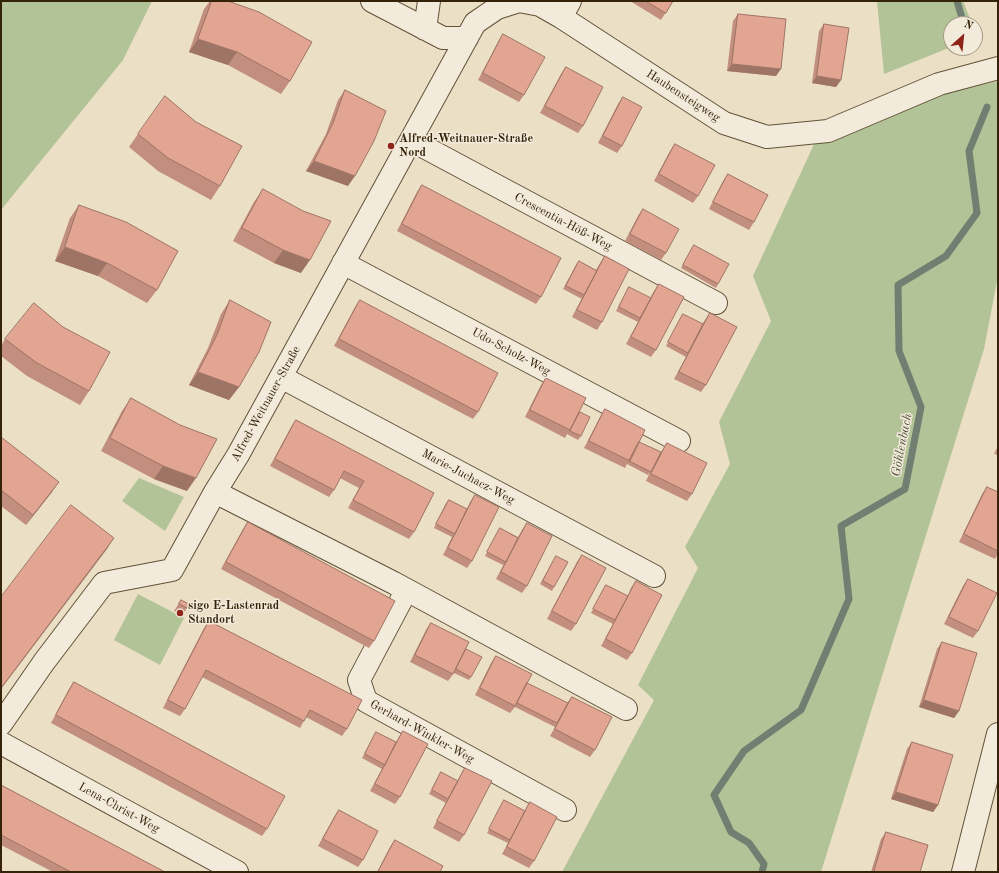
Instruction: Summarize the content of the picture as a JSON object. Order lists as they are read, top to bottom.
{
  "streets": {
    "street": [
      "Haubensteigweg",
      "Crescentia-Höß-Weg",
      "Udo-Scholz-Weg",
      "Alfred-Weitnauer-Straße",
      "Marie-Juchacz-Weg",
      "Gerhard-Winkler-Weg",
      "Lena-Christ-Weg"
    ]
  },
  "crossings": [
    ["Haubensteigweg", "Alfred-Weitnauer-Straße"],
    ["Crescentia-Höß-Weg", "Alfred-Weitnauer-Straße"],
    ["Udo-Scholz-Weg", "Alfred-Weitnauer-Straße"],
    ["Alfred-Weitnauer-Straße", "Marie-Juchacz-Weg"]
  ],
  "water": ["Göhlenbach"],
  "places": ["Alfred-Weitnauer-Straße Nord", "sigo E-Lastenrad Standort"],
  "north": "top right"
}
